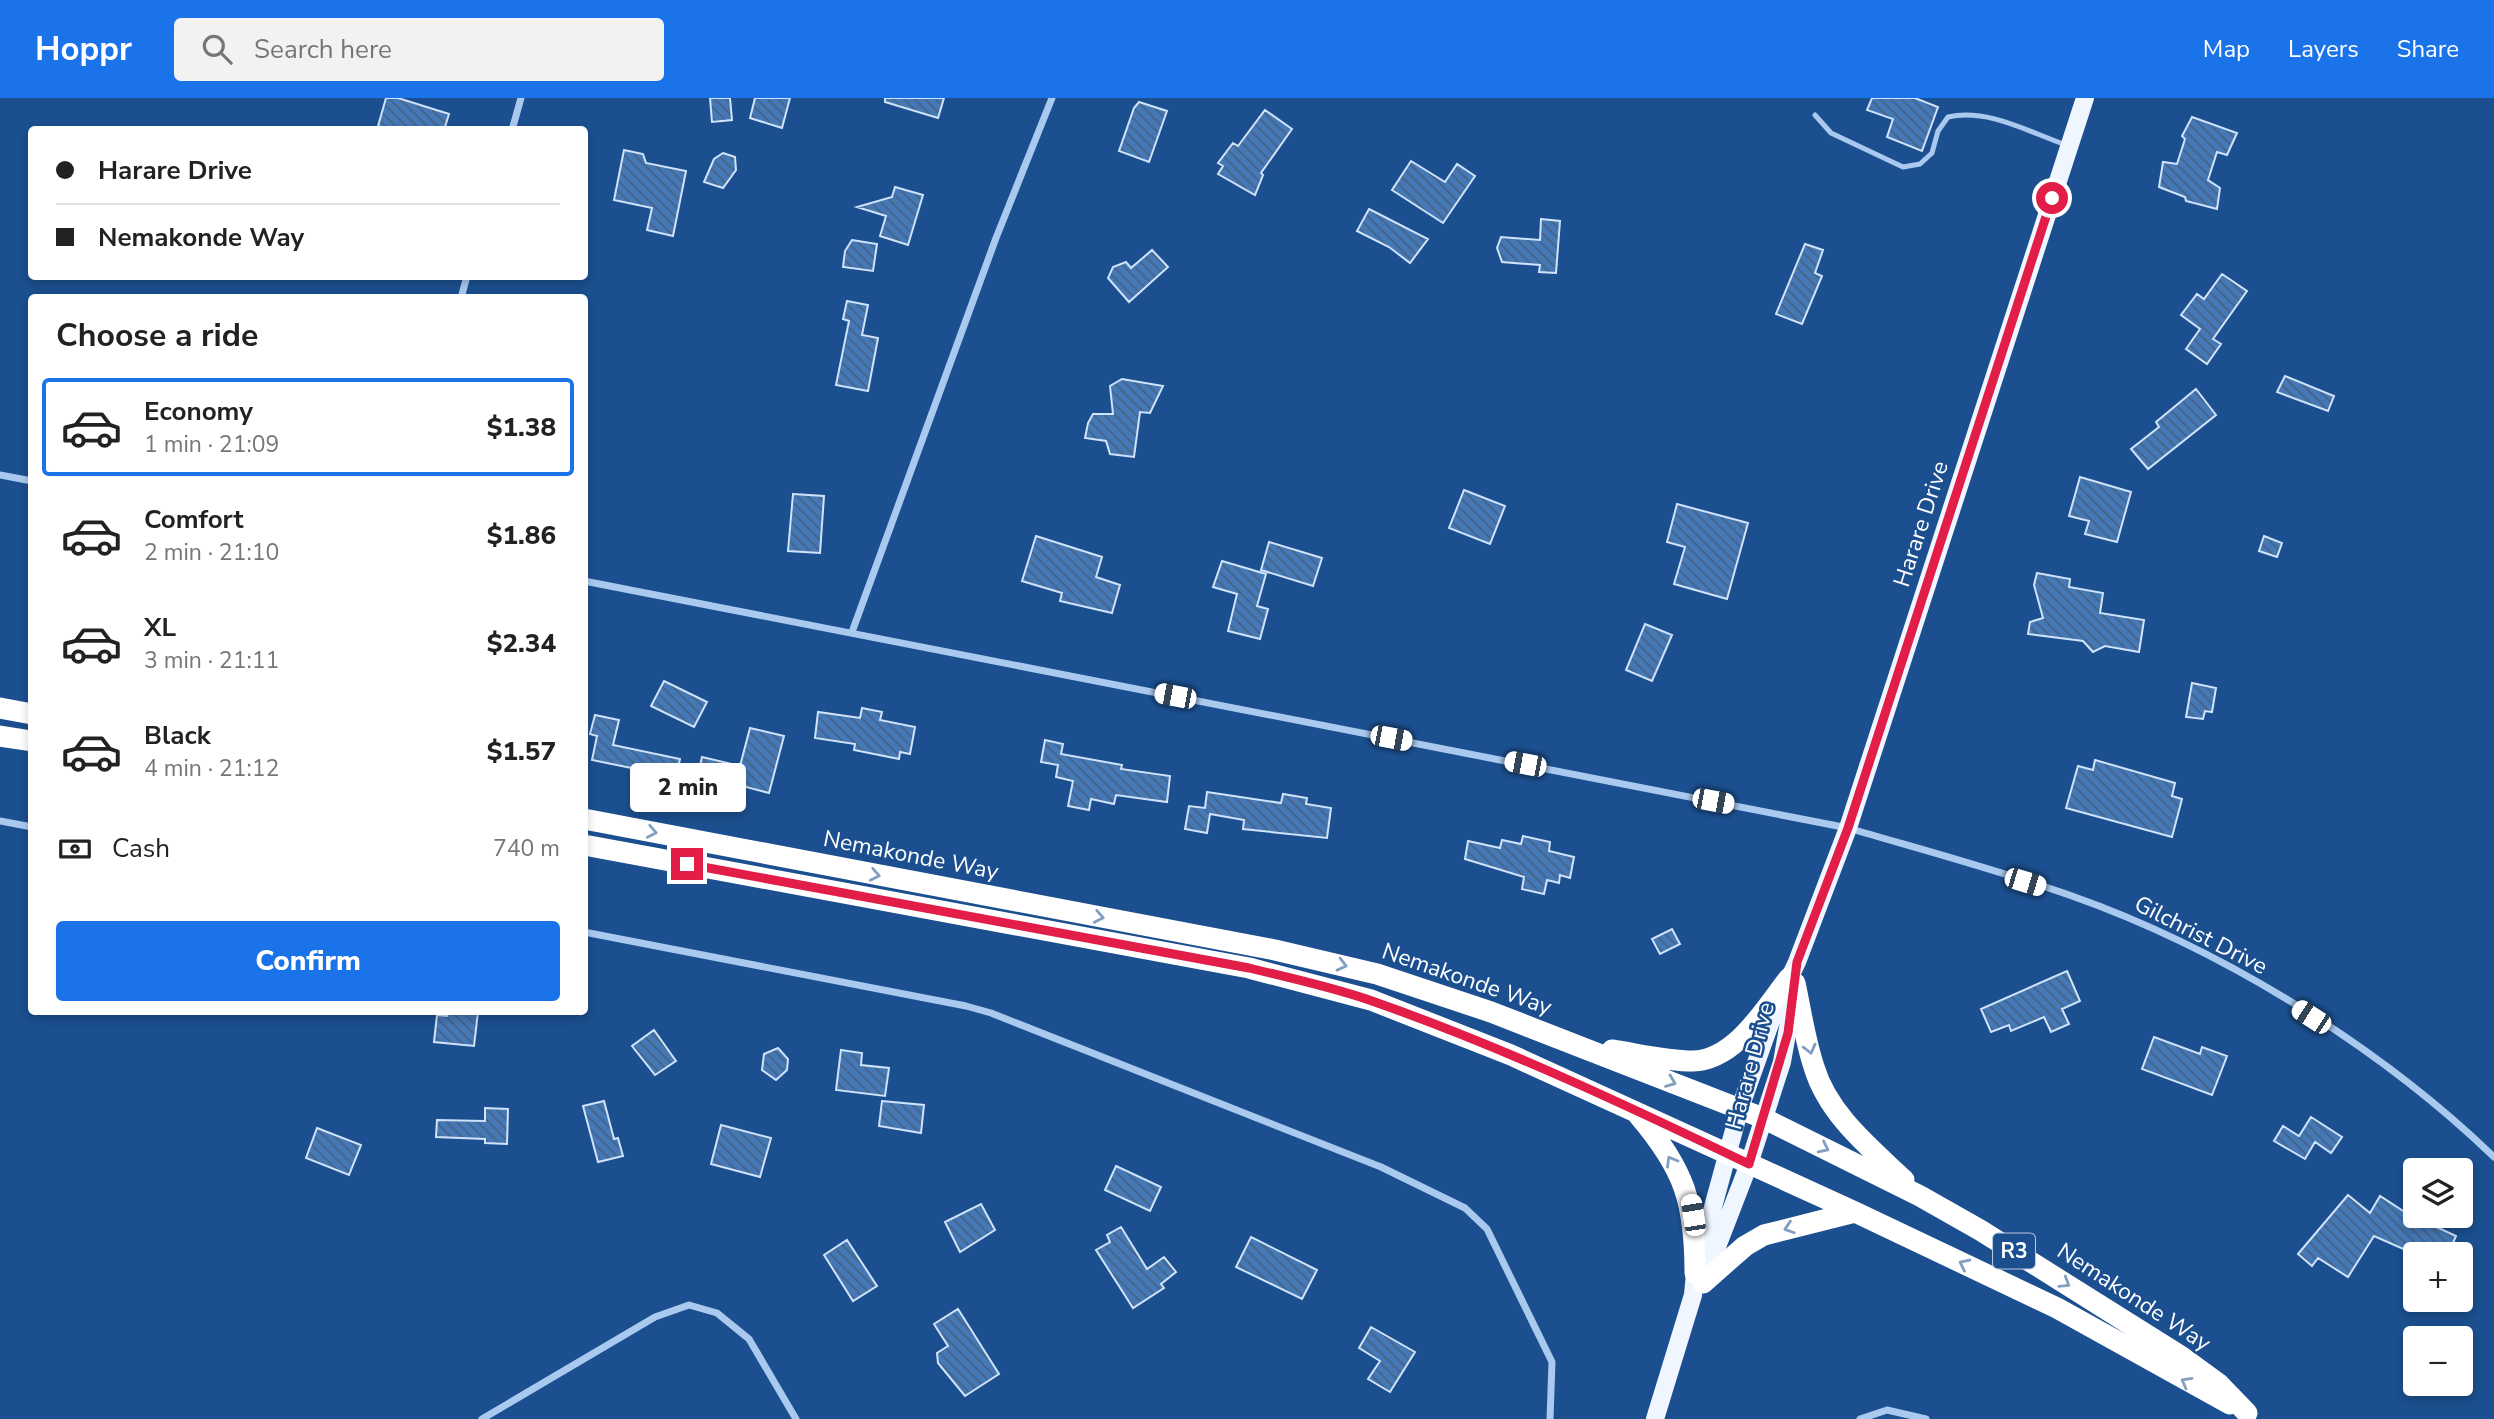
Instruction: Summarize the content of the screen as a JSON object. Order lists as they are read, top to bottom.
{
  "streets": {
    "highway": ["Nemakonde Way", "R3"],
    "main road": ["Harare Drive"],
    "street": ["Gilchrist Drive"]
  },
  "crossings": [
    ["Harare Drive", "Nemakonde Way"],
    ["Harare Drive", "Gilchrist Drive"],
    ["Harare Drive", "R3"],
    ["Nemakonde Way", "R3"]
  ],
  "page": {
    "header": "Hoppr",
    "search": "Search here",
    "nav": ["Map", "Layers", "Share"],
    "banner": ["Harare Drive", "Nemakonde Way"],
    "heading": "Choose a ride",
    "list": [
      {
        "name": "Economy",
        "note": "1 min · 21:09",
        "value": "$1.38"
      },
      {
        "name": "Comfort",
        "note": "2 min · 21:10",
        "value": "$1.86"
      },
      {
        "name": "XL",
        "note": "3 min · 21:11",
        "value": "$2.34"
      },
      {
        "name": "Black",
        "note": "4 min · 21:12",
        "value": "$1.57"
      }
    ],
    "bubble": "2 min",
    "pay": ["Cash", "740 m"],
    "buttons": "Confirm",
    "map_buttons": ["+", "−"]
  }
}
